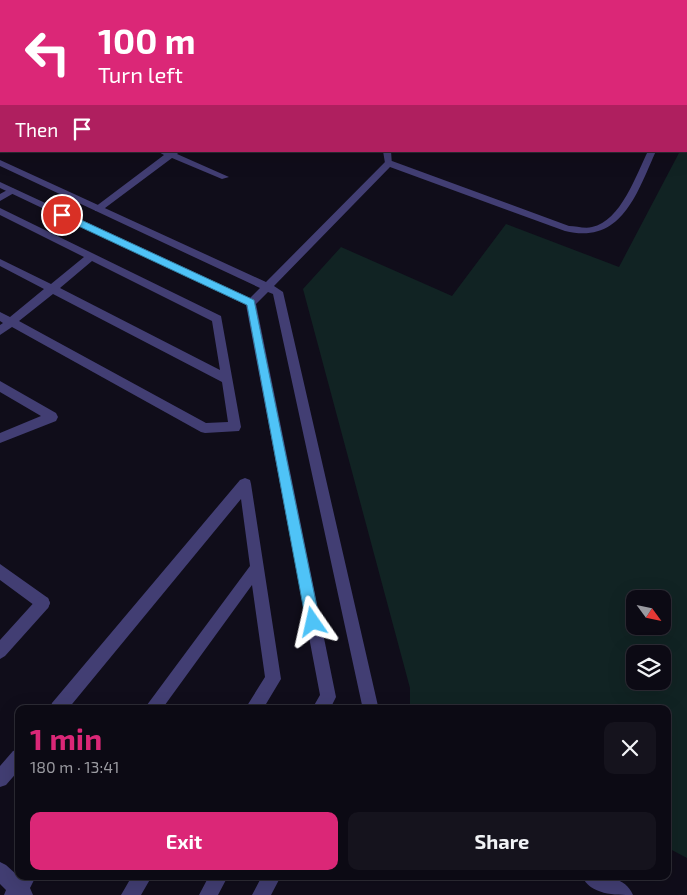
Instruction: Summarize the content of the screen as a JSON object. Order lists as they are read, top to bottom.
{
  "north": "bottom right",
  "page": {
    "turn": ["100 m", "Turn left"],
    "then": "Then",
    "heading": ["1 min", "180 m · 13:41"],
    "buttons": ["Exit", "Share"]
  }
}
